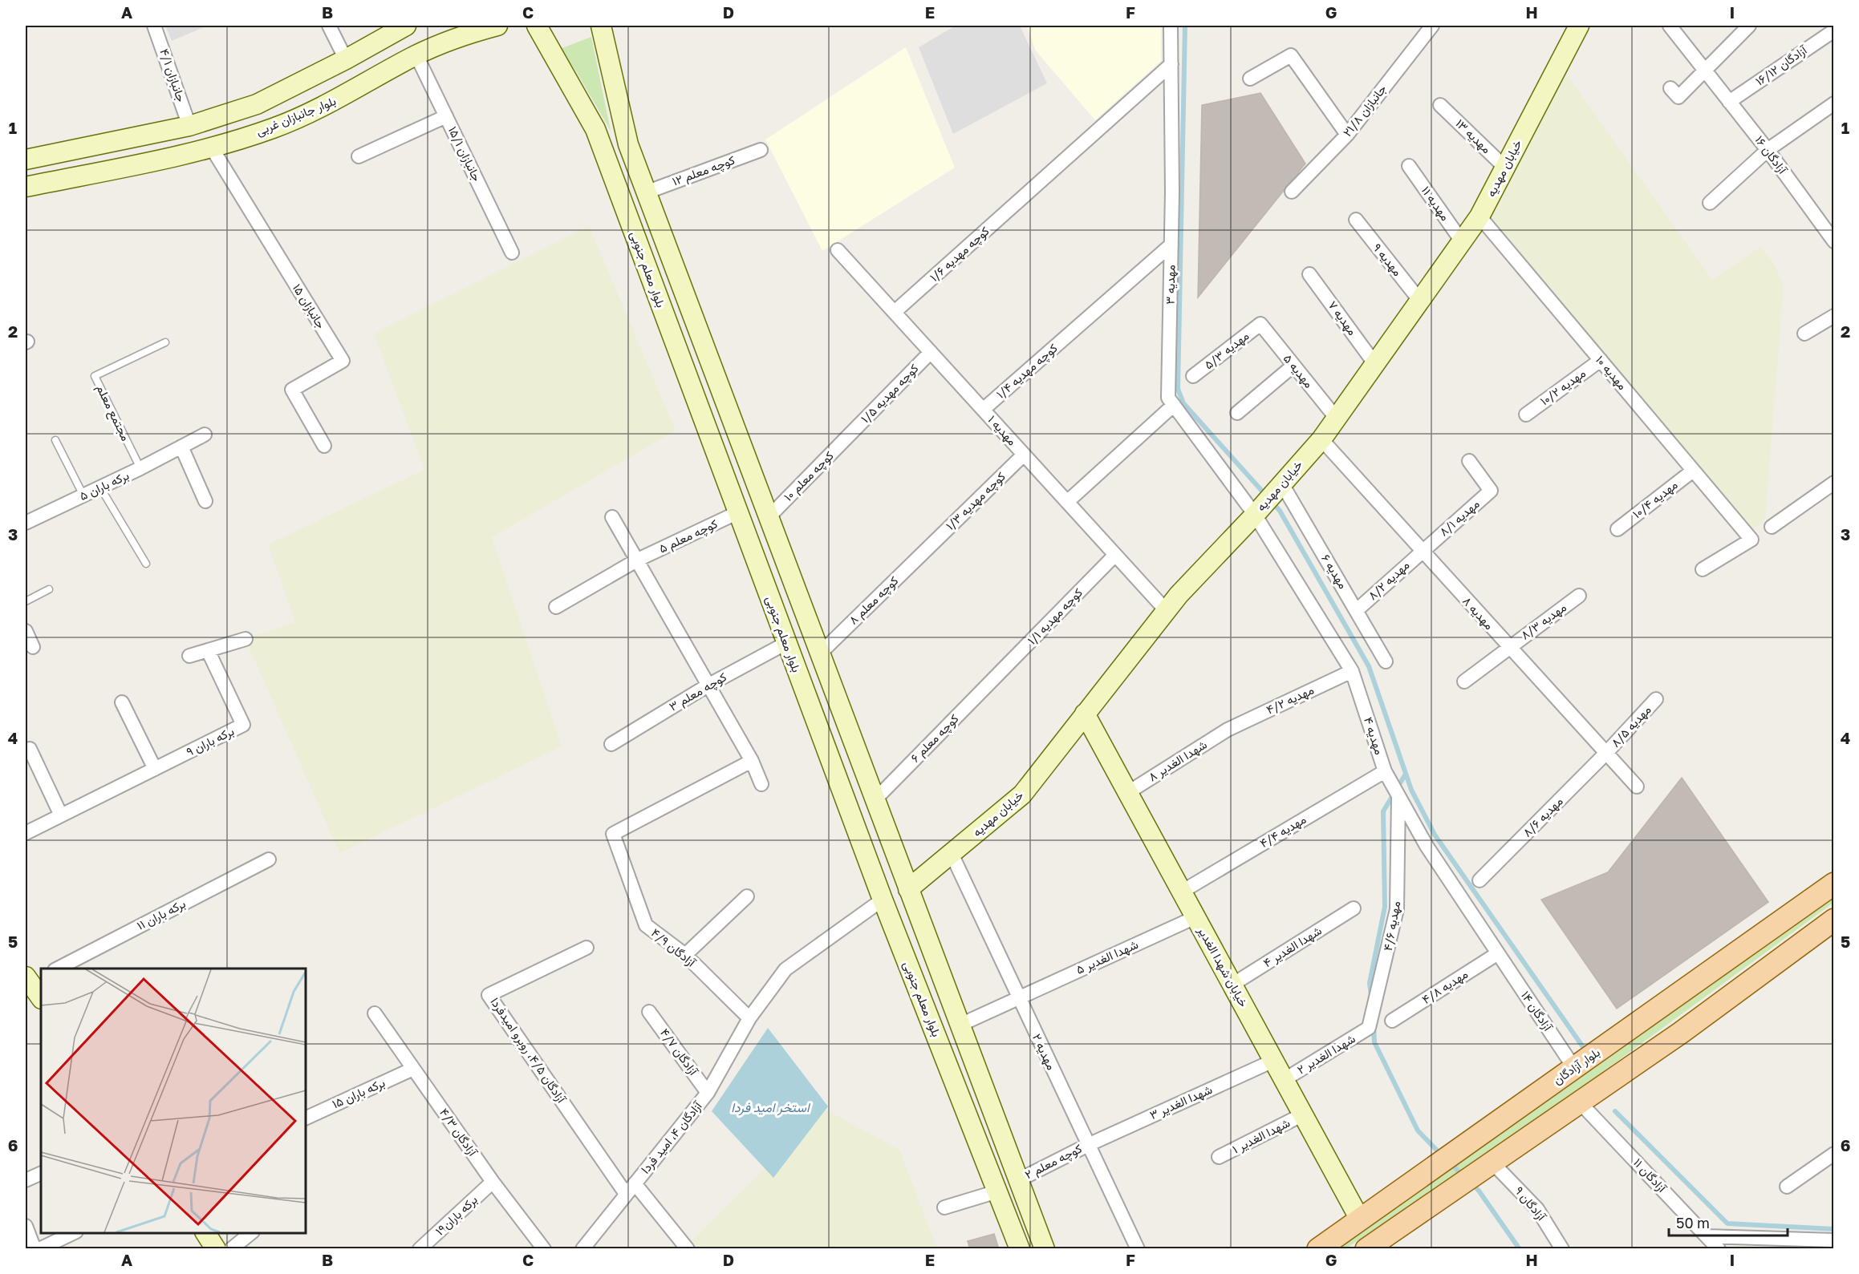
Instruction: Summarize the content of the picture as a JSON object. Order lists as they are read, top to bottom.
{
  "streets": {
    "main road": [
      "بلوار جانبازان غربی",
      "خیابان مهدیه",
      "بلوار معلم جنوبی",
      "خیابان شهدا الغدیر",
      "بلوار آزادگان"
    ],
    "street": [
      "آزادگان ۱۶/۱۲",
      "جانبازان ۴/۱",
      "جانبازان ۲۱/۸",
      "مهدیه ۱۳",
      "جانبازان ۱۵/۱",
      "آزادگان ۱۶",
      "کوچه معلم ۱۲",
      "مهدیه ۱۱",
      "کوچه مهدیه ۱/۶",
      "مهدیه ۹",
      "مهدیه ۳",
      "جانبازان ۱۵",
      "مهدیه ۷",
      "مهدیه ۵/۳",
      "کوچه مهدیه ۱/۴",
      "مهدیه ۵",
      "مهدیه ۱۰",
      "مهدیه ۱۰/۲",
      "کوچه مهدیه ۱/۵",
      "مهدیه ۱",
      "کوچه معلم ۱۰",
      "برکه باران ۵",
      "مهدیه ۱۰/۴",
      "کوچه مهدیه ۱/۳",
      "مهدیه ۸/۱",
      "کوچه معلم ۵",
      "مهدیه ۶",
      "مهدیه ۸/۲",
      "کوچه معلم ۸",
      "مهدیه ۸",
      "کوچه مهدیه ۱/۱",
      "مهدیه ۸/۳",
      "کوچه معلم ۳",
      "مهدیه ۴/۲",
      "مهدیه ۸/۵",
      "مهدیه ۴",
      "کوچه معلم ۶",
      "برکه باران ۹",
      "شهدا الغدیر ۸",
      "مهدیه ۸/۶",
      "مهدیه ۴/۴",
      "برکه باران ۱۱",
      "مهدیه ۴/۶",
      "شهدا الغدیر ۴",
      "آزادگان ۴/۹",
      "شهدا الغدیر ۵",
      "مهدیه ۴/۸",
      "آزادگان ۱۴",
      "آزادگان ۴/۵، روبرو امیدفردا",
      "آزادگان ۴/۷",
      "مهدیه ۲",
      "شهدا الغدیر ۲",
      "برکه باران ۱۵",
      "شهدا الغدیر ۳",
      "آزادگان ۴/۳",
      "شهدا الغدیر ۱",
      "آزادگان ۴، امید فردا",
      "کوچه معلم ۲",
      "آزادگان ۱۱",
      "آزادگان ۹",
      "برکه باران۱۹"
    ],
    "lane": ["مجتمع معلم"]
  },
  "crossings": [
    ["آزادگان ۱۶/۱۲", "آزادگان ۱۶"],
    ["بلوار جانبازان غربی", "جانبازان ۱۵/۱"],
    ["بلوار جانبازان غربی", "جانبازان ۱۵"],
    ["مهدیه ۱۳", "خیابان مهدیه"],
    ["خیابان مهدیه", "مهدیه ۱۱"],
    ["خیابان مهدیه", "مهدیه ۹"],
    ["خیابان مهدیه", "مهدیه ۳"],
    ["خیابان مهدیه", "مهدیه ۷"],
    ["خیابان مهدیه", "مهدیه ۵"],
    ["خیابان مهدیه", "مهدیه ۱۰"],
    ["خیابان مهدیه", "مهدیه ۱"],
    ["خیابان مهدیه", "مهدیه ۶"],
    ["خیابان مهدیه", "مهدیه ۸"],
    ["خیابان مهدیه", "مهدیه ۴"],
    ["خیابان مهدیه", "خیابان شهدا الغدیر"],
    ["خیابان مهدیه", "مهدیه ۲"],
    ["کوچه مهدیه ۱/۶", "مهدیه ۳"],
    ["کوچه مهدیه ۱/۶", "مهدیه ۱"],
    ["بلوار معلم جنوبی", "کوچه معلم ۵"],
    ["بلوار معلم جنوبی", "کوچه معلم ۳"],
    ["بلوار معلم جنوبی", "آزادگان ۴، امید فردا"],
    ["مهدیه ۳", "کوچه مهدیه ۱/۴"],
    ["مهدیه ۳", "مهدیه ۴"],
    ["مهدیه ۵/۳", "مهدیه ۵"],
    ["کوچه مهدیه ۱/۴", "مهدیه ۱"],
    ["مهدیه ۱۰", "مهدیه ۱۰/۲"],
    ["مهدیه ۱۰", "مهدیه ۱۰/۴"],
    ["کوچه مهدیه ۱/۵", "مهدیه ۱"],
    ["کوچه مهدیه ۱/۵", "کوچه معلم ۱۰"],
    ["مجتمع معلم", "برکه باران ۵"],
    ["مهدیه ۱", "کوچه مهدیه ۱/۳"],
    ["مهدیه ۱", "کوچه مهدیه ۱/۱"],
    ["کوچه مهدیه ۱/۳", "کوچه معلم ۸"],
    ["مهدیه ۸/۱", "مهدیه ۸/۲"],
    ["مهدیه ۸/۱", "مهدیه ۸"],
    ["مهدیه ۶", "مهدیه ۸/۲"],
    ["مهدیه ۸/۲", "مهدیه ۸"],
    ["مهدیه ۸", "مهدیه ۸/۳"],
    ["مهدیه ۸", "مهدیه ۸/۵"],
    ["مهدیه ۸", "مهدیه ۸/۶"],
    ["کوچه مهدیه ۱/۱", "کوچه معلم ۶"],
    ["مهدیه ۴/۲", "مهدیه ۴"],
    ["مهدیه ۴/۲", "شهدا الغدیر ۸"],
    ["مهدیه ۸/۵", "مهدیه ۸/۶"],
    ["مهدیه ۴", "مهدیه ۴/۴"],
    ["مهدیه ۴", "مهدیه ۴/۶"],
    ["مهدیه ۴", "مهدیه ۴/۸"],
    ["مهدیه ۴", "آزادگان ۱۴"],
    ["شهدا الغدیر ۸", "خیابان شهدا الغدیر"],
    ["مهدیه ۴/۴", "خیابان شهدا الغدیر"],
    ["مهدیه ۴/۶", "شهدا الغدیر ۲"],
    ["شهدا الغدیر ۴", "خیابان شهدا الغدیر"],
    ["آزادگان ۴/۹", "آزادگان ۴، امید فردا"],
    ["شهدا الغدیر ۵", "خیابان شهدا الغدیر"],
    ["شهدا الغدیر ۵", "مهدیه ۲"],
    ["خیابان شهدا الغدیر", "شهدا الغدیر ۲"],
    ["خیابان شهدا الغدیر", "بلوار آزادگان"],
    ["خیابان شهدا الغدیر", "شهدا الغدیر ۳"],
    ["خیابان شهدا الغدیر", "شهدا الغدیر ۱"],
    ["مهدیه ۴/۸", "آزادگان ۱۴"],
    ["آزادگان ۱۴", "بلوار آزادگان"],
    ["آزادگان ۴/۵، روبرو امیدفردا", "آزادگان ۴، امید فردا"],
    ["آزادگان ۴/۷", "آزادگان ۴، امید فردا"],
    ["مهدیه ۲", "شهدا الغدیر ۳"],
    ["مهدیه ۲", "کوچه معلم ۲"],
    ["برکه باران ۱۵", "آزادگان ۴/۳"],
    ["شهدا الغدیر ۳", "کوچه معلم ۲"],
    ["آزادگان ۴/۳", "برکه باران۱۹"]
  ],
  "water": ["استخر امید فردا"],
  "scale_bar": "50 m",
  "grid": {
    "columns": [
      "A",
      "B",
      "C",
      "D",
      "E",
      "F",
      "G",
      "H",
      "I"
    ],
    "rows": [
      "1",
      "2",
      "3",
      "4",
      "5",
      "6"
    ]
  }
}
